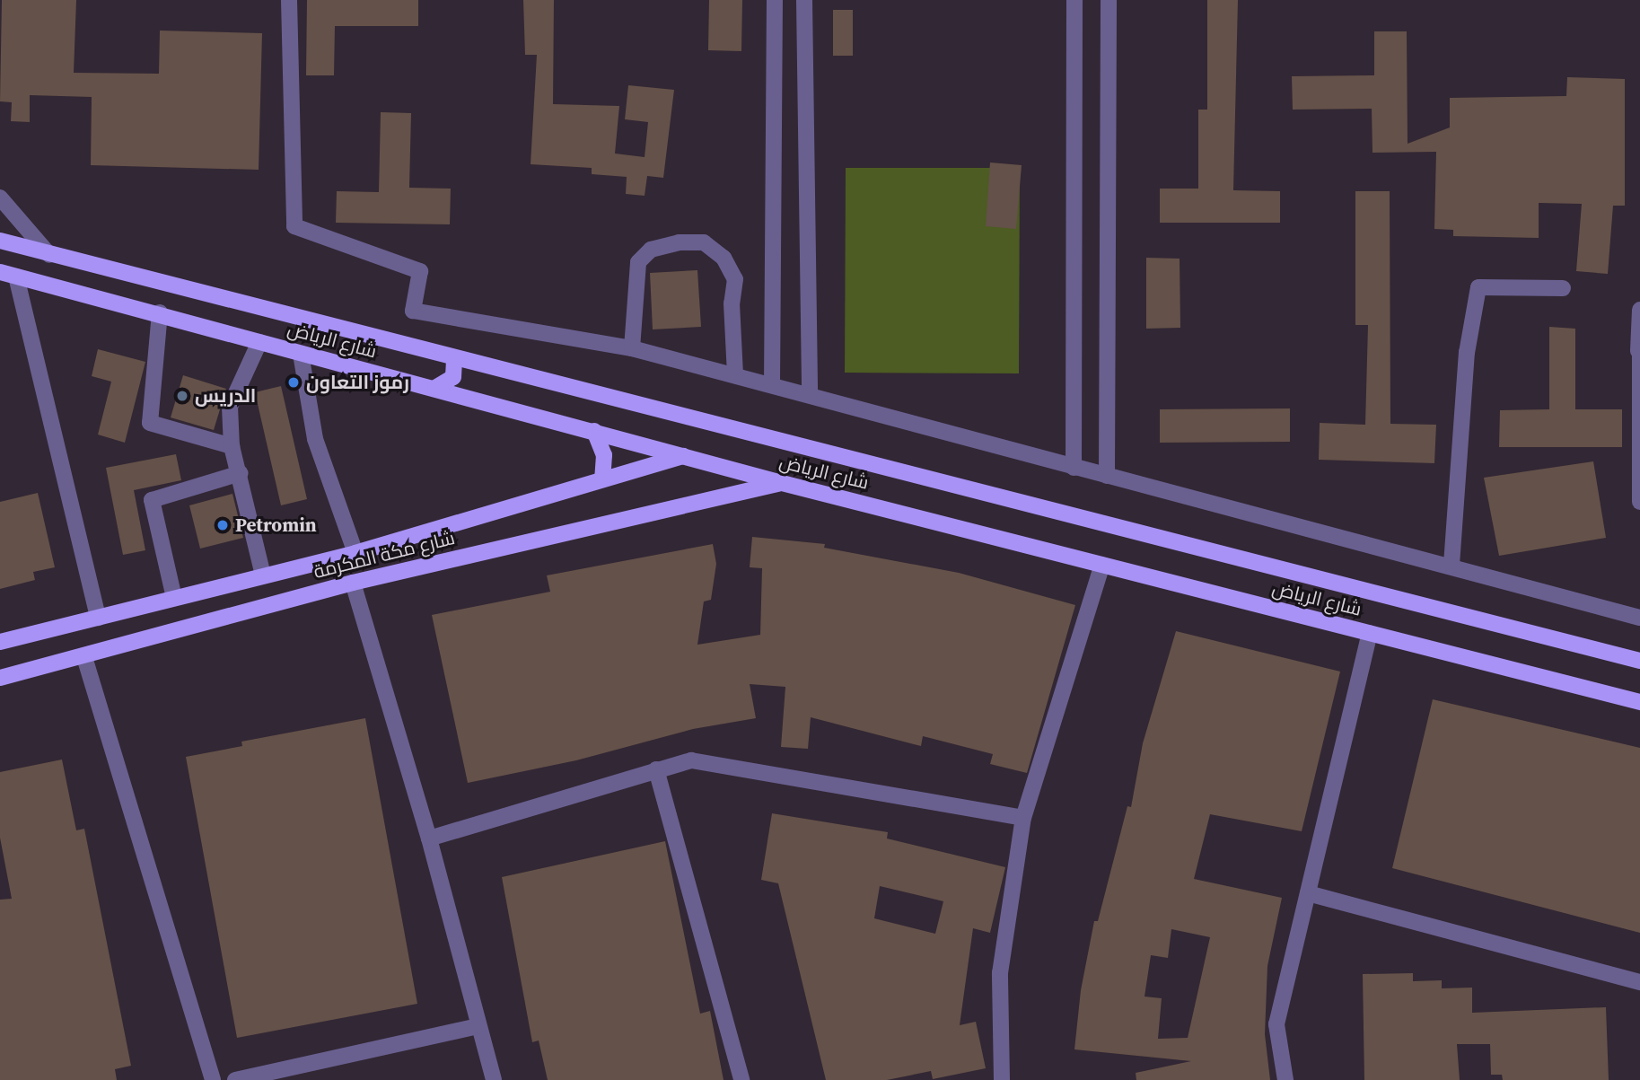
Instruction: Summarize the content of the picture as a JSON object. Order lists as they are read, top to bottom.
{
  "streets": {
    "main road": ["شارع الرياض", "شارع مكة المكرمة"]
  },
  "crossings": [
    ["شارع الرياض", "شارع مكة المكرمة"]
  ],
  "places": ["رموز التعاون", "الدريس", "Petromin"]
}
